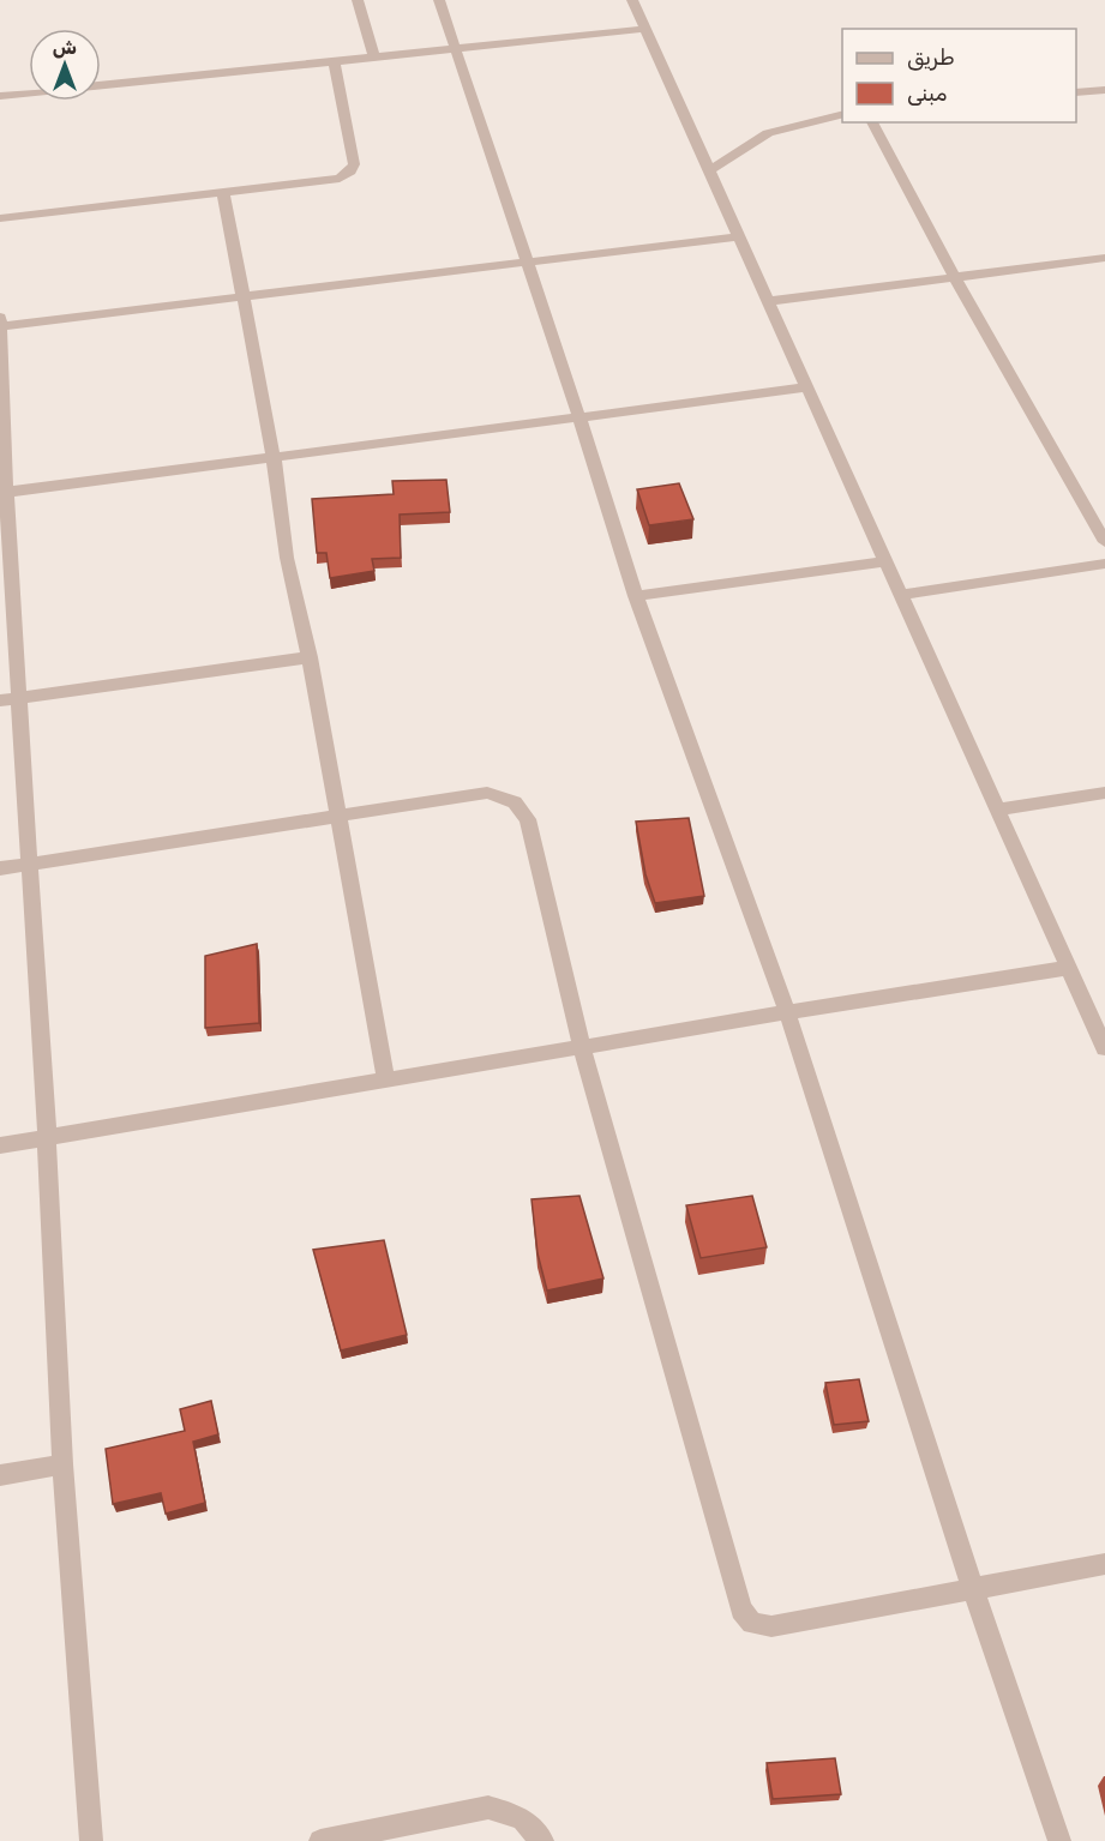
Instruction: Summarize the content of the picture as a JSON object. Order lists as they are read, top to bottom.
{
  "legend": ["طريق", "مبنى"],
  "north": "top"
}
